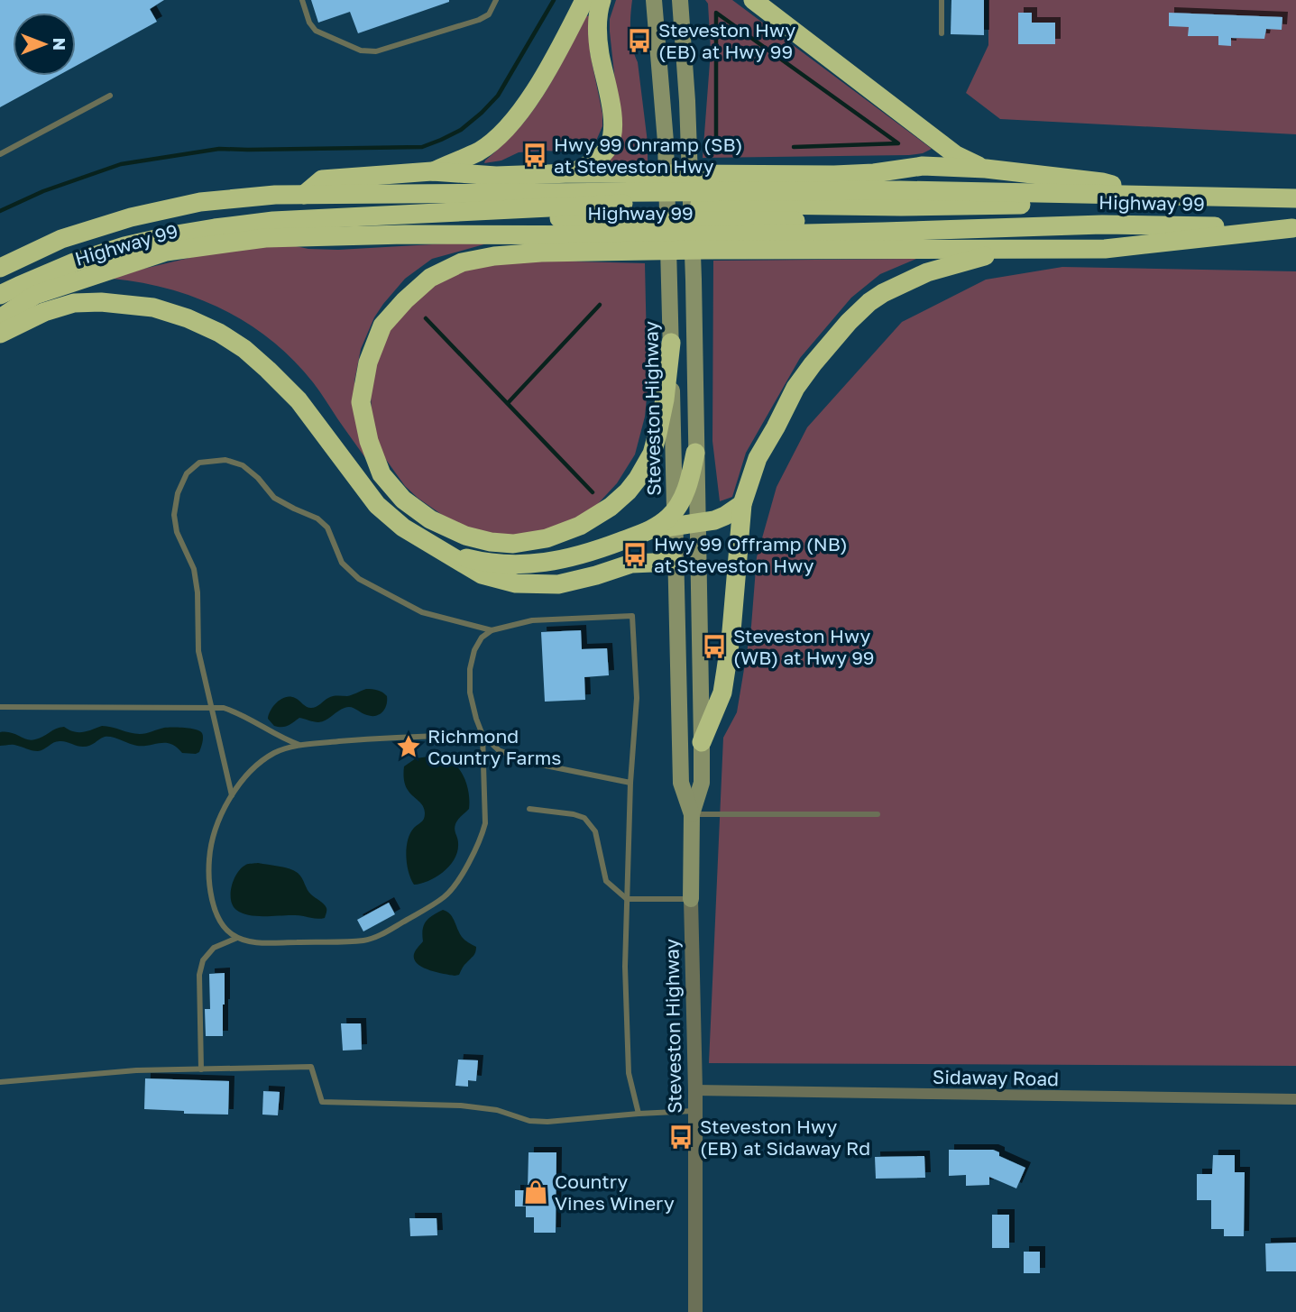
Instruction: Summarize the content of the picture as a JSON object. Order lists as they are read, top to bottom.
{
  "streets": {
    "highway": ["Highway 99"],
    "main road": ["Steveston Highway"],
    "street": ["Sidaway Road"]
  },
  "crossings": [
    ["Steveston Highway", "Sidaway Road"]
  ],
  "places": {
    "bus stop": [
      "Steveston Hwy (EB) at Hwy 99",
      "Hwy 99 Onramp (SB) at Steveston Hwy",
      "Hwy 99 Offramp (NB) at Steveston Hwy",
      "Steveston Hwy (WB) at Hwy 99",
      "Steveston Hwy (EB) at Sidaway Rd"
    ],
    "place": ["Richmond Country Farms"],
    "shop": ["Country Vines Winery"]
  },
  "north": "right"
}
